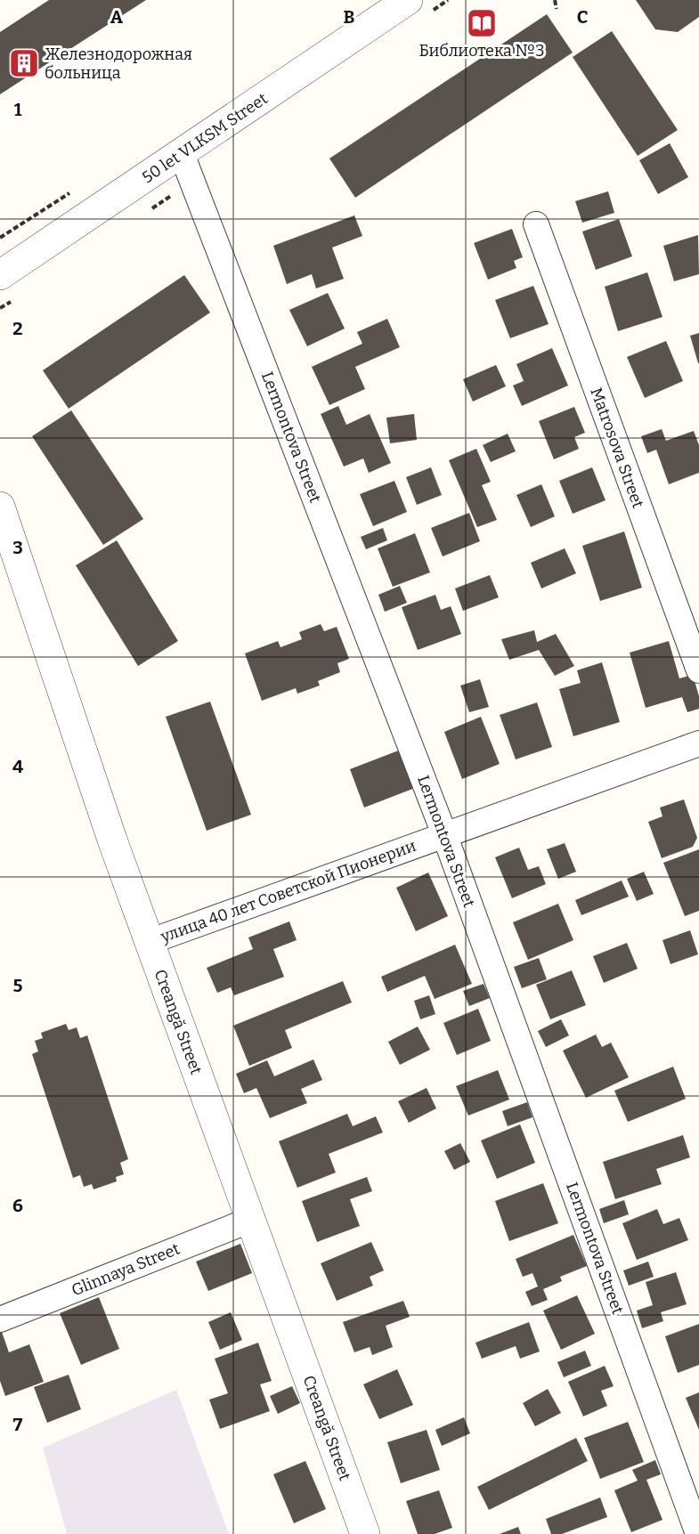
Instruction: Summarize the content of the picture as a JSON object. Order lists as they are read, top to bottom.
{
  "streets": {
    "street": [
      "50 let VLKSM Street",
      "Lermontova Street",
      "Matrosova Street",
      "улица 40 лет Советской Пионерии",
      "Creangă Street",
      "Glinnaya Street"
    ]
  },
  "crossings": [
    ["50 let VLKSM Street", "Lermontova Street"],
    ["Lermontova Street", "улица 40 лет Советской Пионерии"],
    ["улица 40 лет Советской Пионерии", "Creangă Street"],
    ["Creangă Street", "Glinnaya Street"]
  ],
  "places": {
    "library": ["Библиотека №3"],
    "building": ["Железнодорожная больница"]
  },
  "grid": {
    "columns": ["A", "B", "C"],
    "rows": [
      "1",
      "2",
      "3",
      "4",
      "5",
      "6",
      "7"
    ]
  }
}
